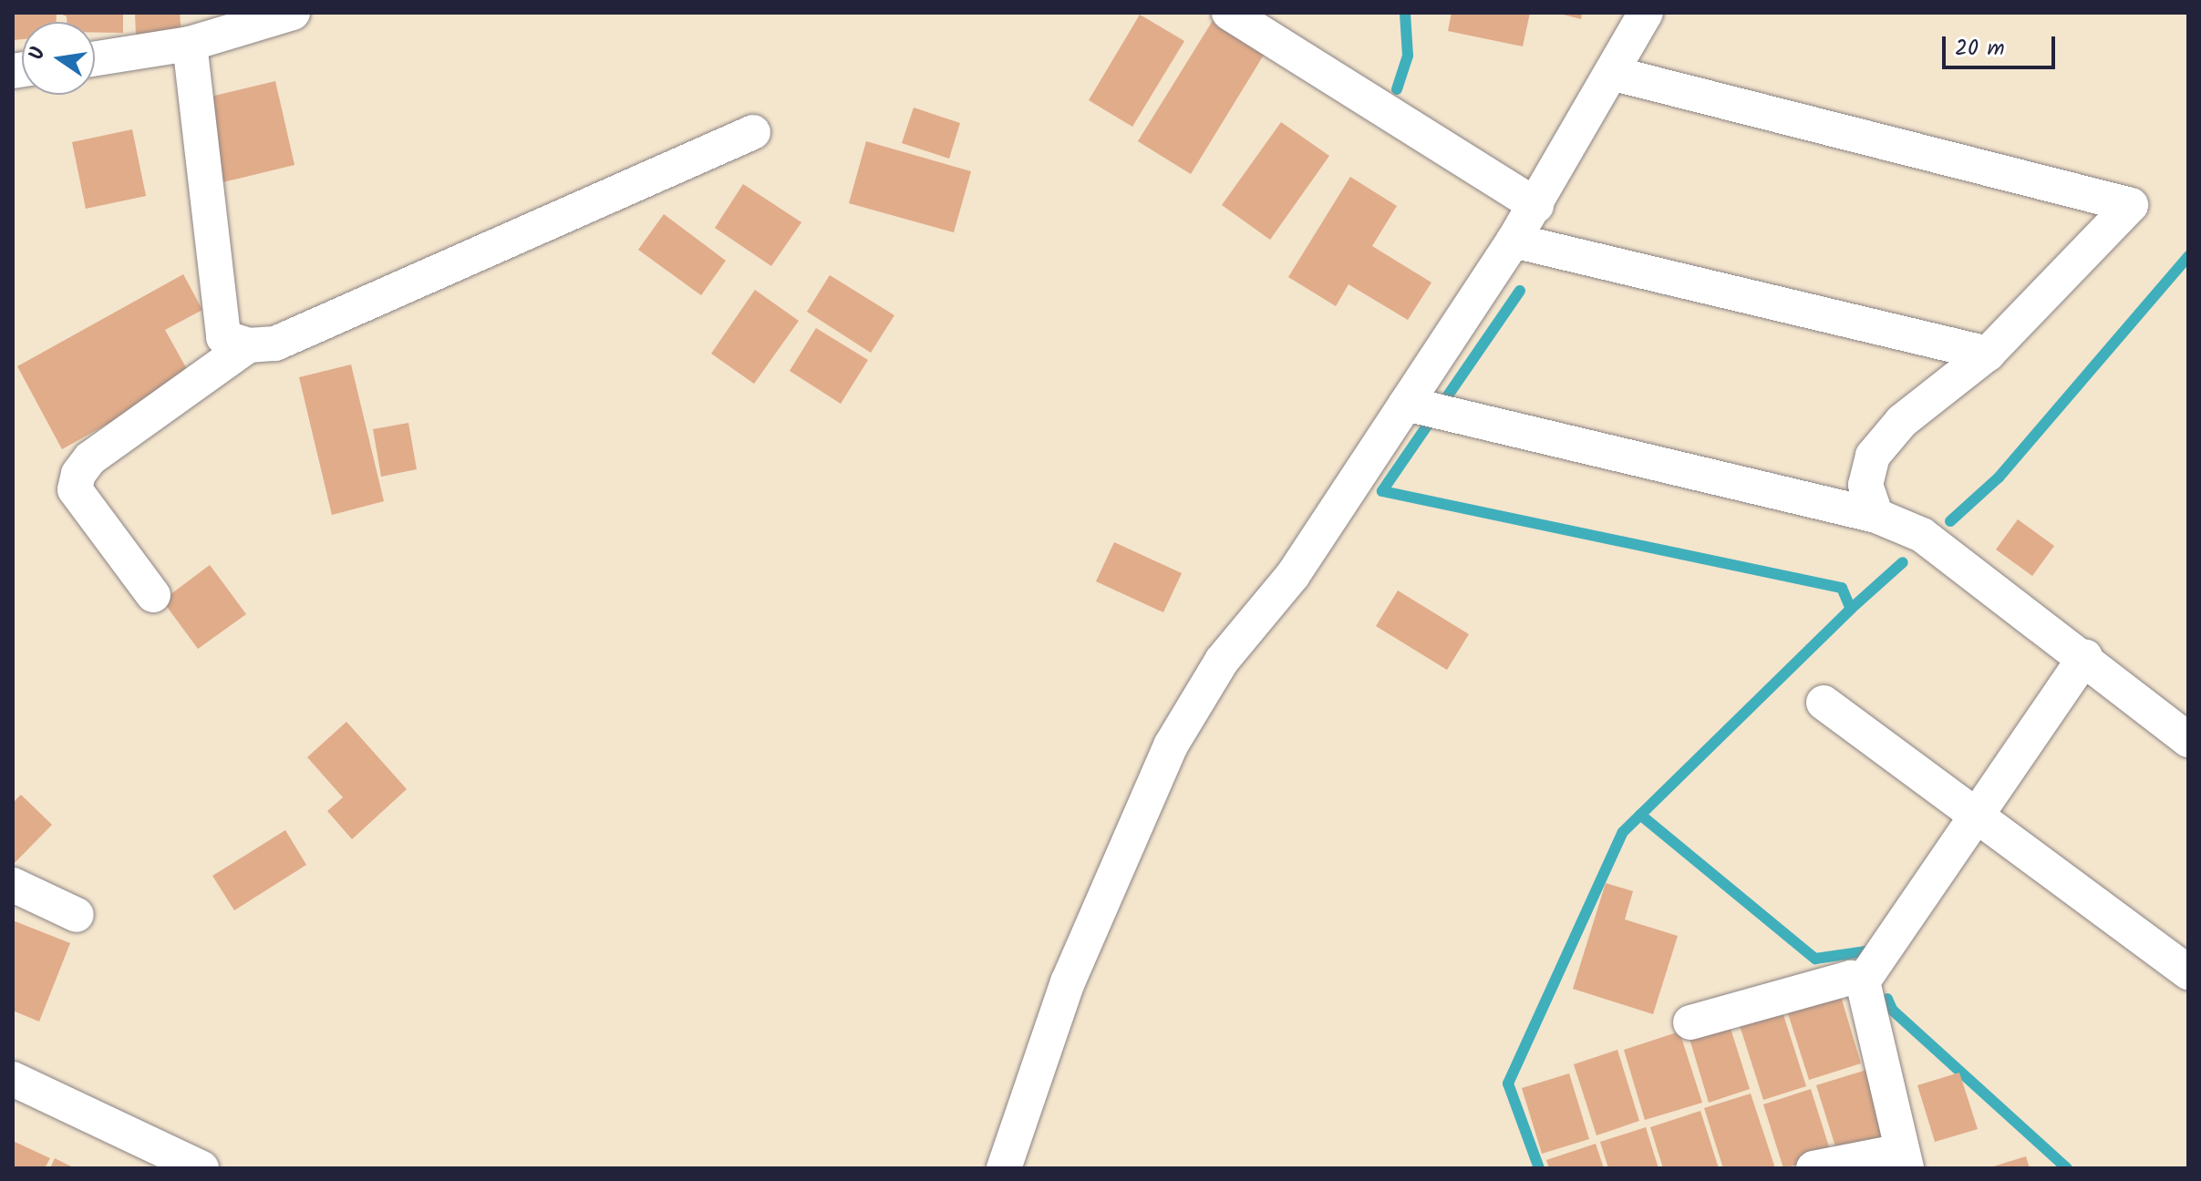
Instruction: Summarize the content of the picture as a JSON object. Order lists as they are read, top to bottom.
{
  "scale_bar": "20 m",
  "north": "left"
}
